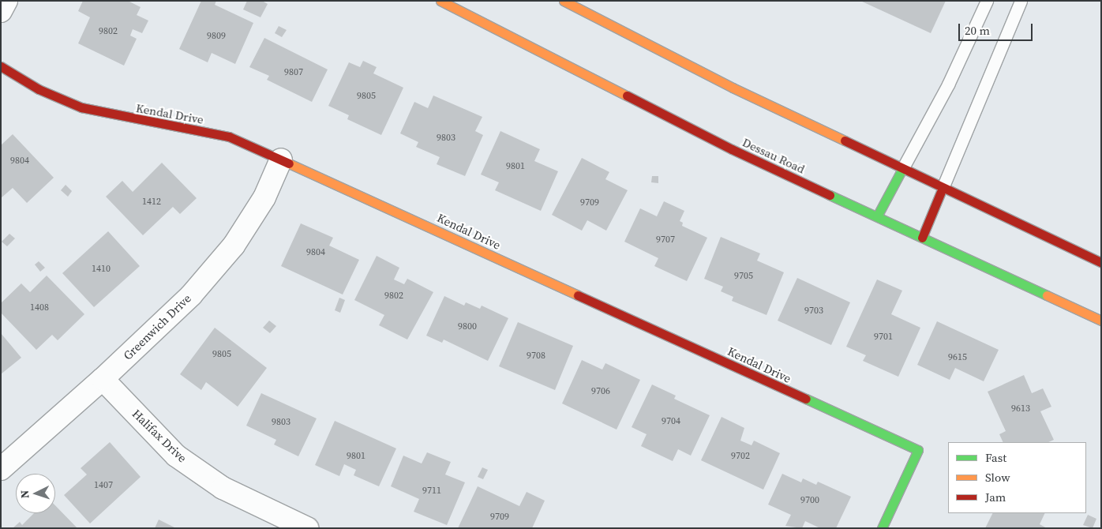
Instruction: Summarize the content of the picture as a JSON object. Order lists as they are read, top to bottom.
{
  "streets": {
    "main road": ["Kendal Drive", "Dessau Road"],
    "street": ["Greenwich Drive", "Halifax Drive"]
  },
  "crossings": [
    ["Kendal Drive", "Greenwich Drive"],
    ["Greenwich Drive", "Halifax Drive"]
  ],
  "house_numbers": [
    "9802",
    "9809",
    "9807",
    "9805",
    "9803",
    "9804",
    "9801",
    "1412",
    "9709",
    "9707",
    "9804",
    "1410",
    "9705",
    "9802",
    "1408",
    "9703",
    "9800",
    "9701",
    "9805",
    "9708",
    "9615",
    "9706",
    "9613",
    "9704",
    "9803",
    "9801",
    "9702",
    "1407",
    "9711",
    "9700",
    "9709"
  ],
  "legend": ["Fast", "Slow", "Jam"],
  "scale_bar": "20 m",
  "north": "left"
}
